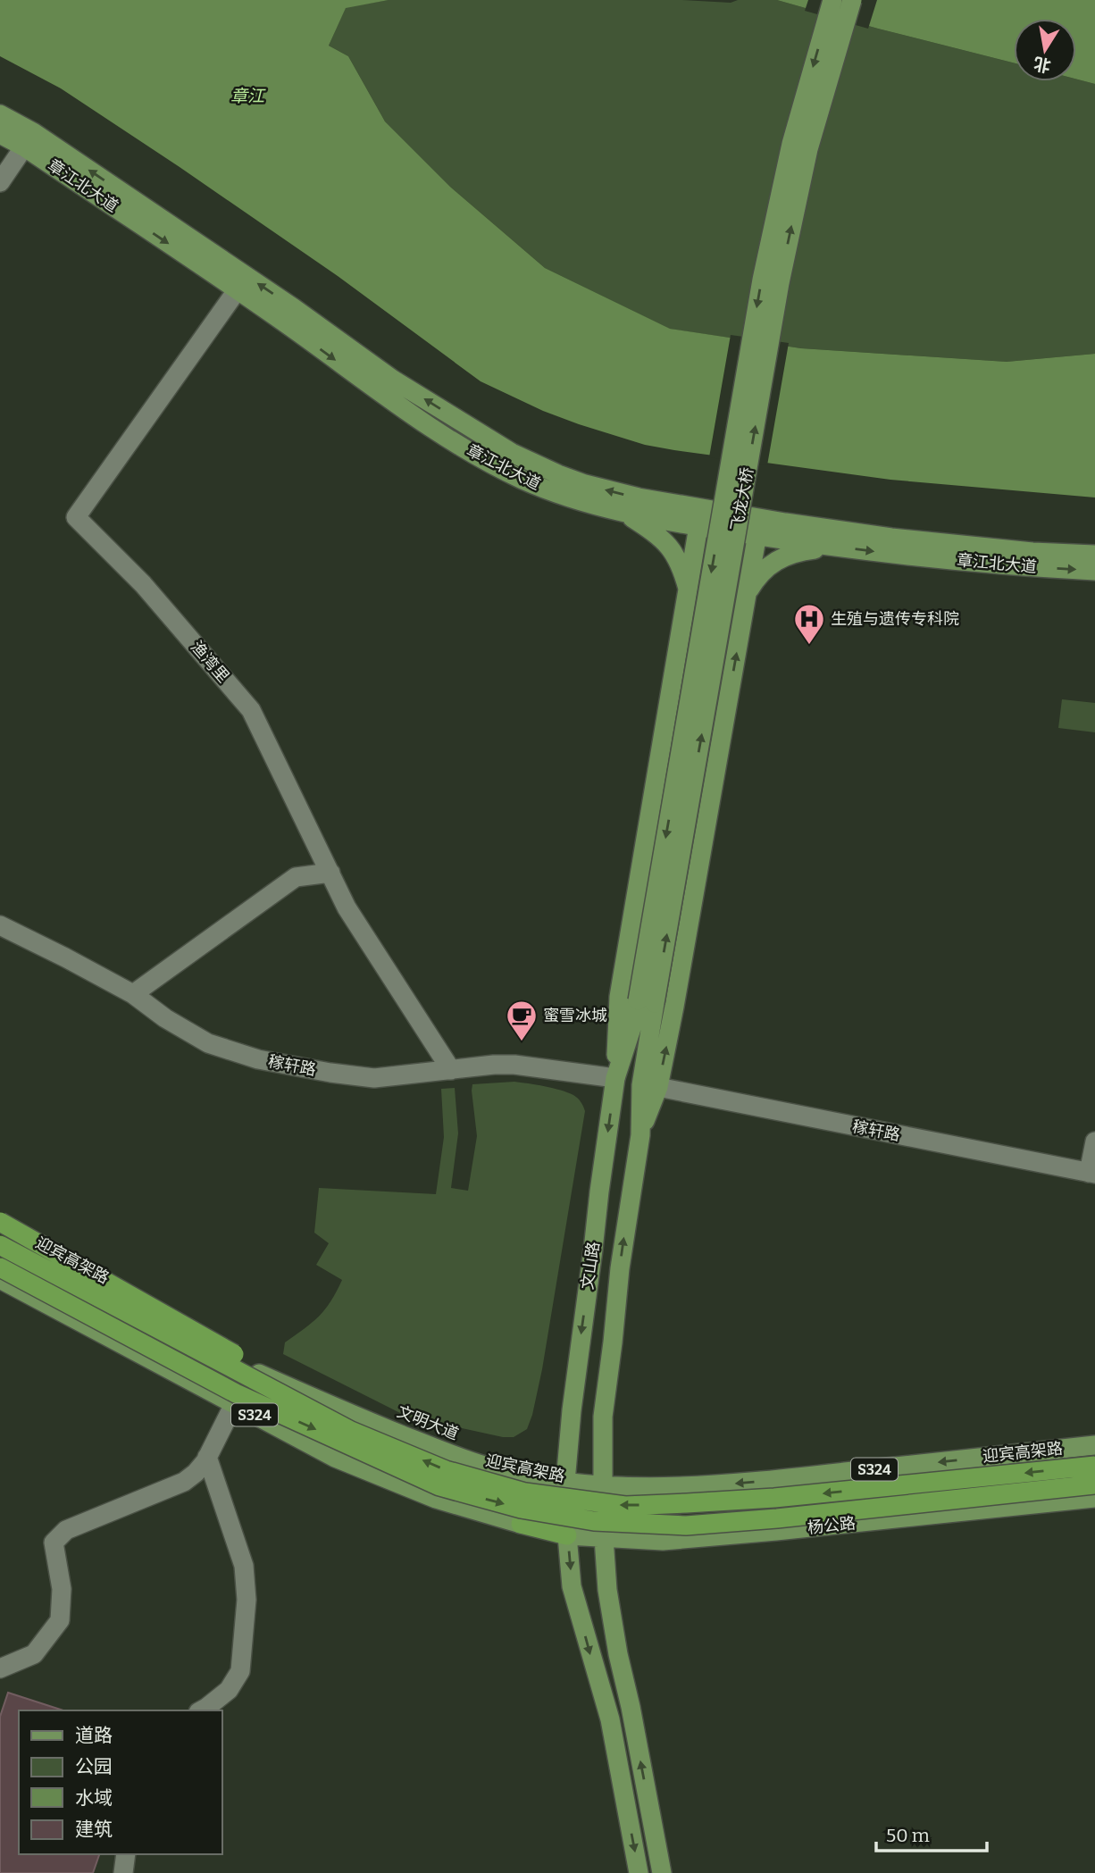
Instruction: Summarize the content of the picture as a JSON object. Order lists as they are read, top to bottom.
{
  "streets": {
    "highway": ["迎宾高架路", "S324"],
    "main road": [
      "章江北大道",
      "飞龙大桥",
      "文山路",
      "文明大道",
      "杨公路"
    ],
    "street": ["渔湾里", "稼轩路"]
  },
  "crossings": [
    ["章江北大道", "渔湾里"],
    ["飞龙大桥", "文山路"],
    ["渔湾里", "稼轩路"],
    ["稼轩路", "文山路"],
    ["文山路", "S324"],
    ["文山路", "文明大道"],
    ["文山路", "杨公路"],
    ["S324", "文明大道"],
    ["S324", "杨公路"]
  ],
  "water": ["章江"],
  "places": {
    "hospital": ["生殖与遗传专科院"],
    "cafe": ["蜜雪冰城"]
  },
  "legend": [
    "道路",
    "公园",
    "水域",
    "建筑"
  ],
  "scale_bar": "50 m",
  "north": "bottom"
}
